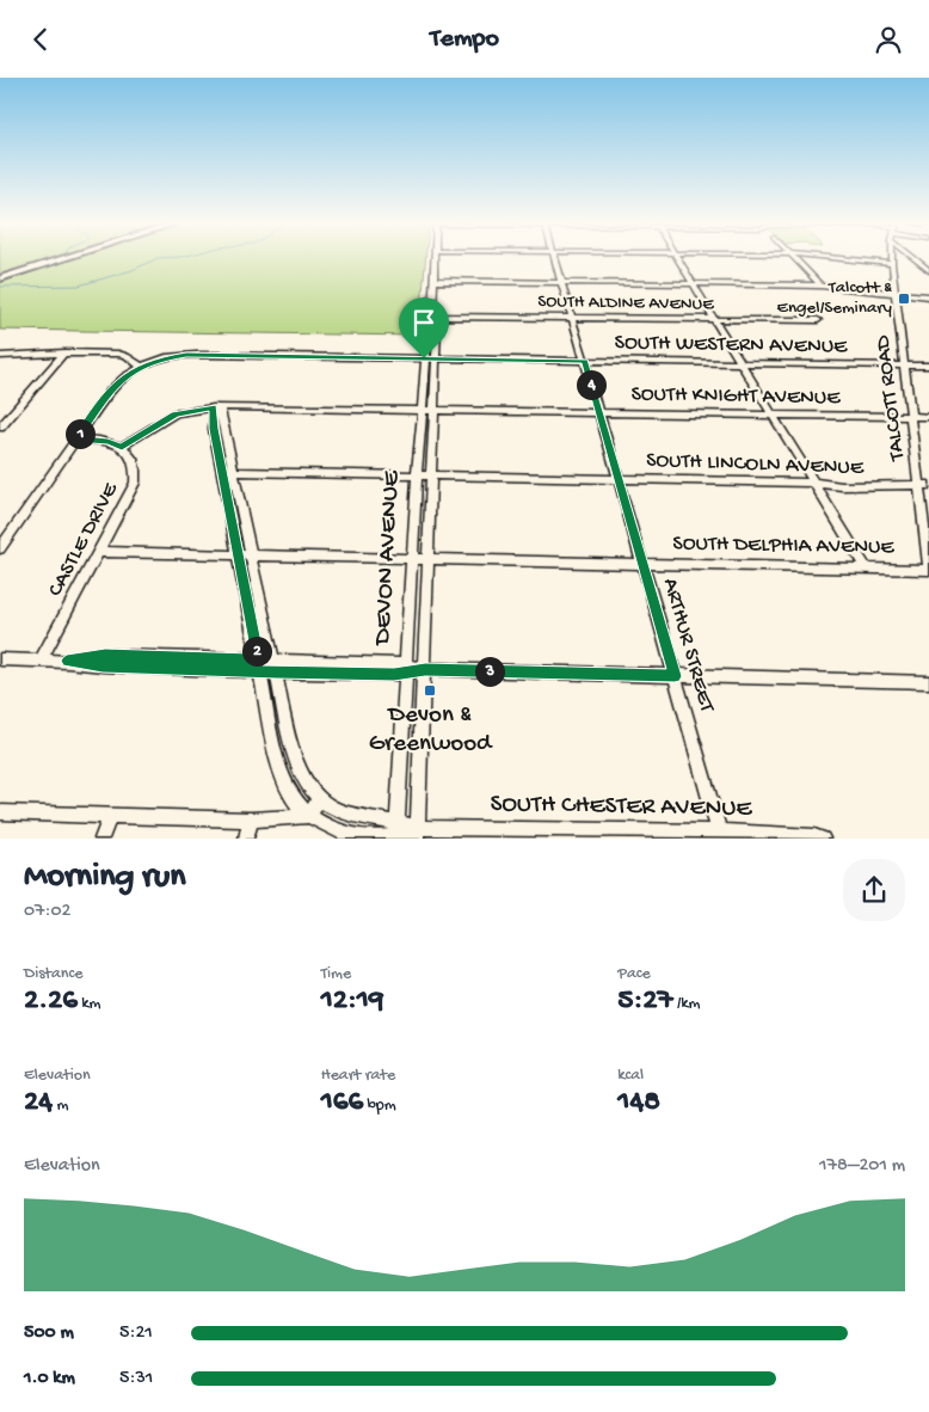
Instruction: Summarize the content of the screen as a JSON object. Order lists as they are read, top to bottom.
{
  "streets": {
    "street": [
      "SOUTH ALDINE AVENUE",
      "SOUTH WESTERN AVENUE",
      "SOUTH KNIGHT AVENUE",
      "TALCOTT ROAD",
      "SOUTH LINCOLN AVENUE",
      "CASTLE DRIVE",
      "SOUTH DELPHIA AVENUE",
      "DEVON AVENUE",
      "ARTHUR STREET",
      "SOUTH CHESTER AVENUE"
    ]
  },
  "crossings": [
    ["SOUTH ALDINE AVENUE", "DEVON AVENUE"],
    ["SOUTH ALDINE AVENUE", "ARTHUR STREET"],
    ["SOUTH WESTERN AVENUE", "TALCOTT ROAD"],
    ["SOUTH WESTERN AVENUE", "DEVON AVENUE"],
    ["SOUTH WESTERN AVENUE", "ARTHUR STREET"],
    ["SOUTH KNIGHT AVENUE", "TALCOTT ROAD"],
    ["SOUTH KNIGHT AVENUE", "CASTLE DRIVE"],
    ["SOUTH KNIGHT AVENUE", "DEVON AVENUE"],
    ["SOUTH KNIGHT AVENUE", "ARTHUR STREET"],
    ["TALCOTT ROAD", "SOUTH LINCOLN AVENUE"],
    ["TALCOTT ROAD", "SOUTH DELPHIA AVENUE"],
    ["SOUTH LINCOLN AVENUE", "DEVON AVENUE"],
    ["SOUTH LINCOLN AVENUE", "ARTHUR STREET"],
    ["CASTLE DRIVE", "SOUTH DELPHIA AVENUE"],
    ["SOUTH DELPHIA AVENUE", "DEVON AVENUE"],
    ["SOUTH DELPHIA AVENUE", "ARTHUR STREET"],
    ["DEVON AVENUE", "SOUTH CHESTER AVENUE"],
    ["ARTHUR STREET", "SOUTH CHESTER AVENUE"]
  ],
  "places": {
    "transit": ["Talcott & Engel/Seminary", "Devon & Greenwood"]
  },
  "page": {
    "header": "Tempo",
    "pins": [
      "4",
      "1",
      "2",
      "3"
    ],
    "heading": ["Morning run", "07:02"],
    "stats": [
      ["Distance", "2.26 km"],
      ["Time", "12:19"],
      ["Pace", "5:27 /km"],
      ["Elevation", "24 m"],
      ["Heart rate", "166 bpm"],
      ["kcal", "148"]
    ],
    "chart": ["Elevation", "178–201 m"],
    "list": [
      {
        "name": "500 m",
        "note": "5:21"
      },
      {
        "name": "1.0 km",
        "note": "5:31"
      }
    ]
  }
}
